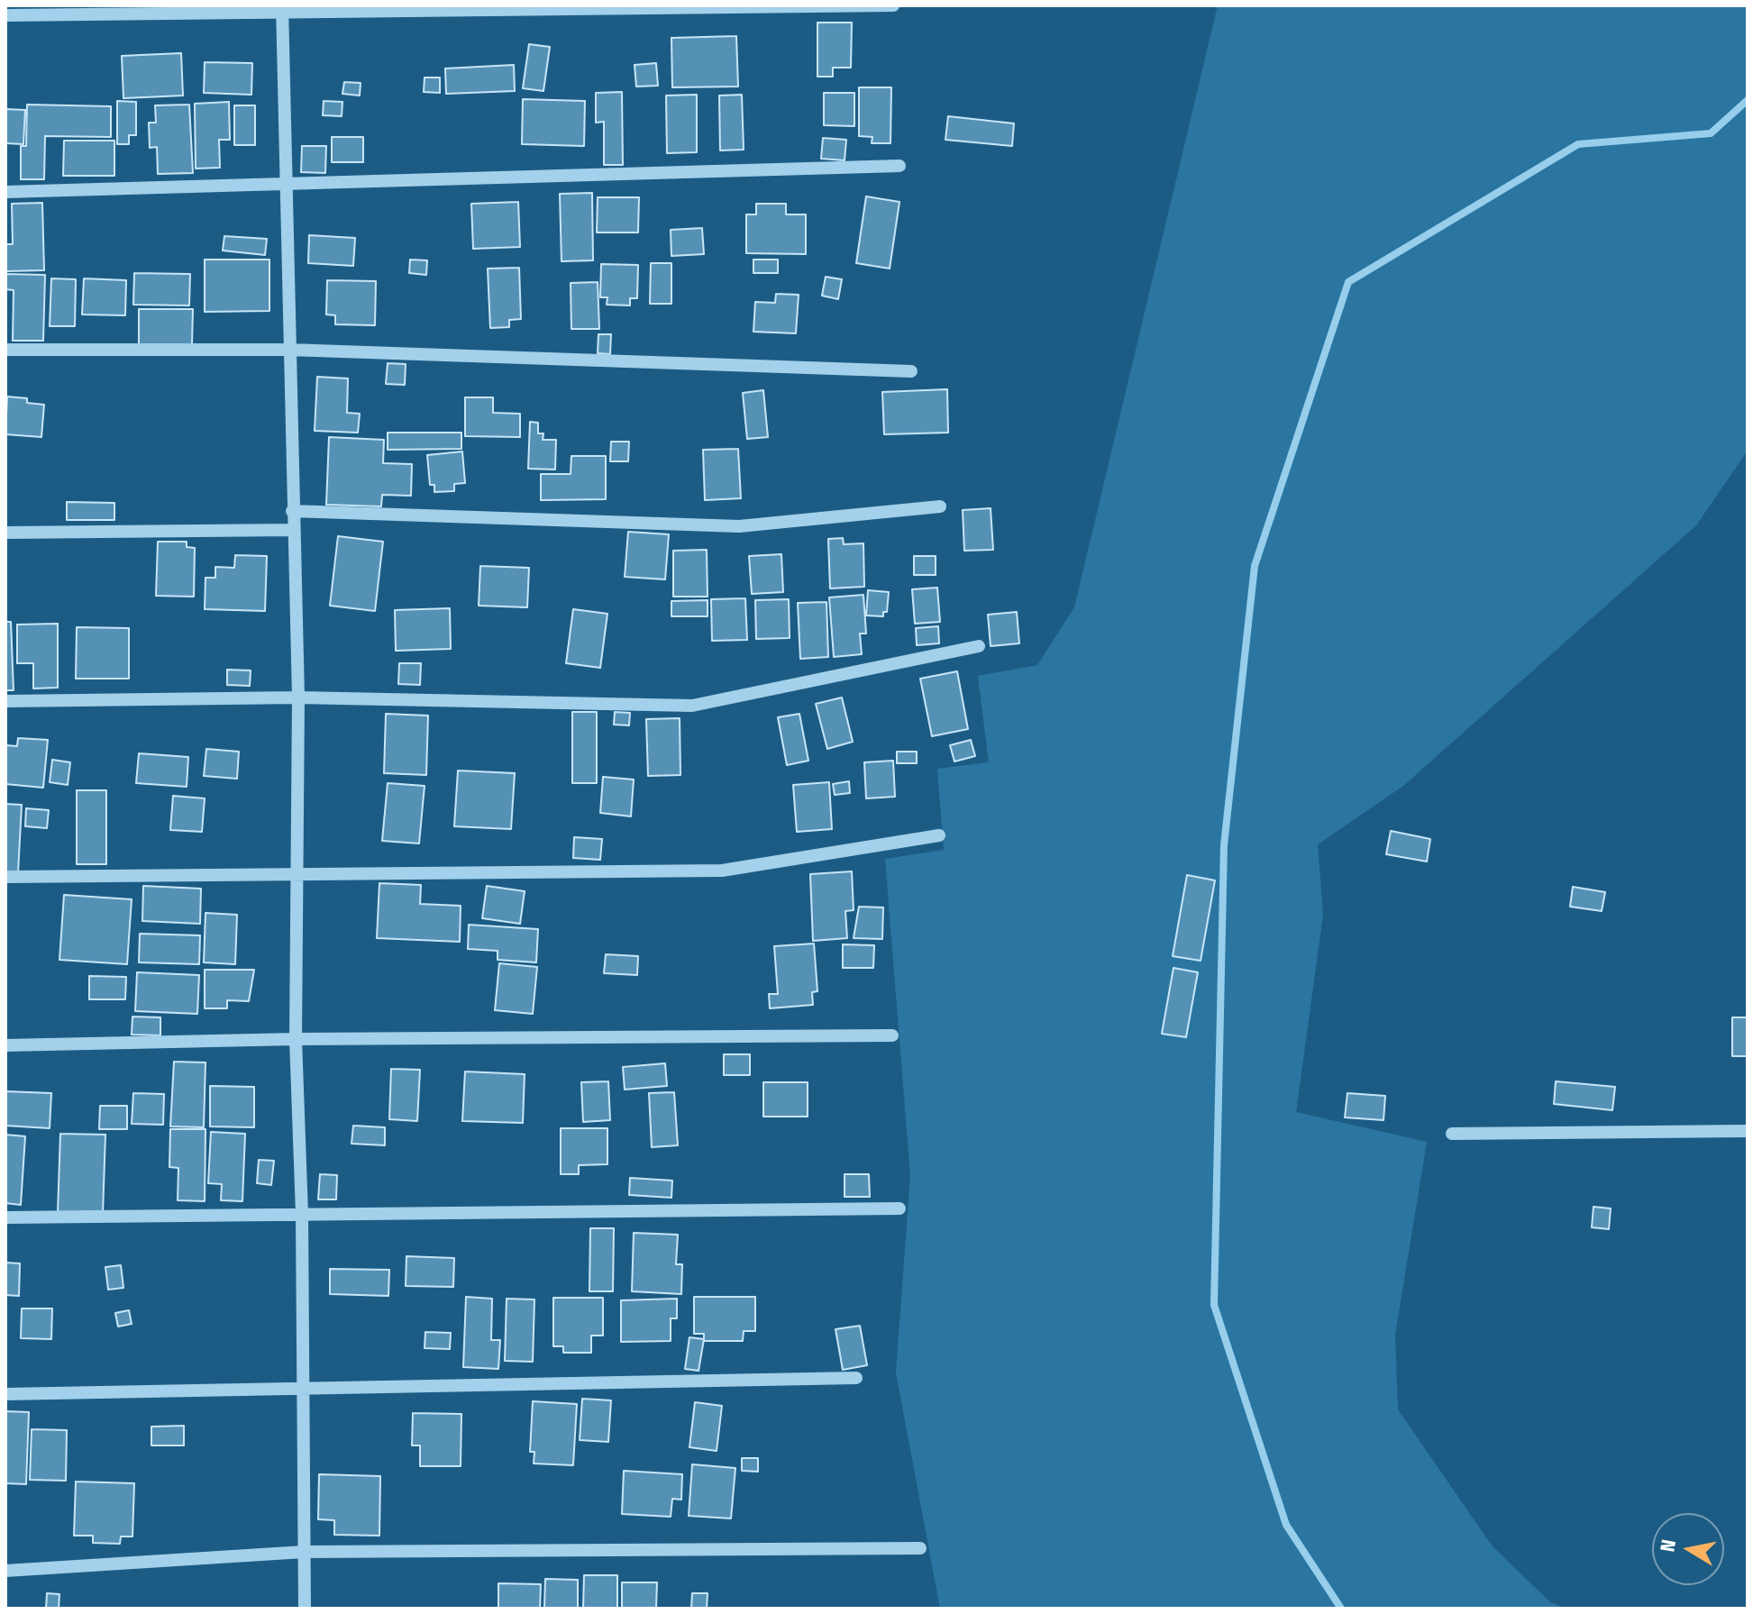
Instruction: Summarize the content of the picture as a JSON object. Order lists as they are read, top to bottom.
{
  "north": "left"
}
